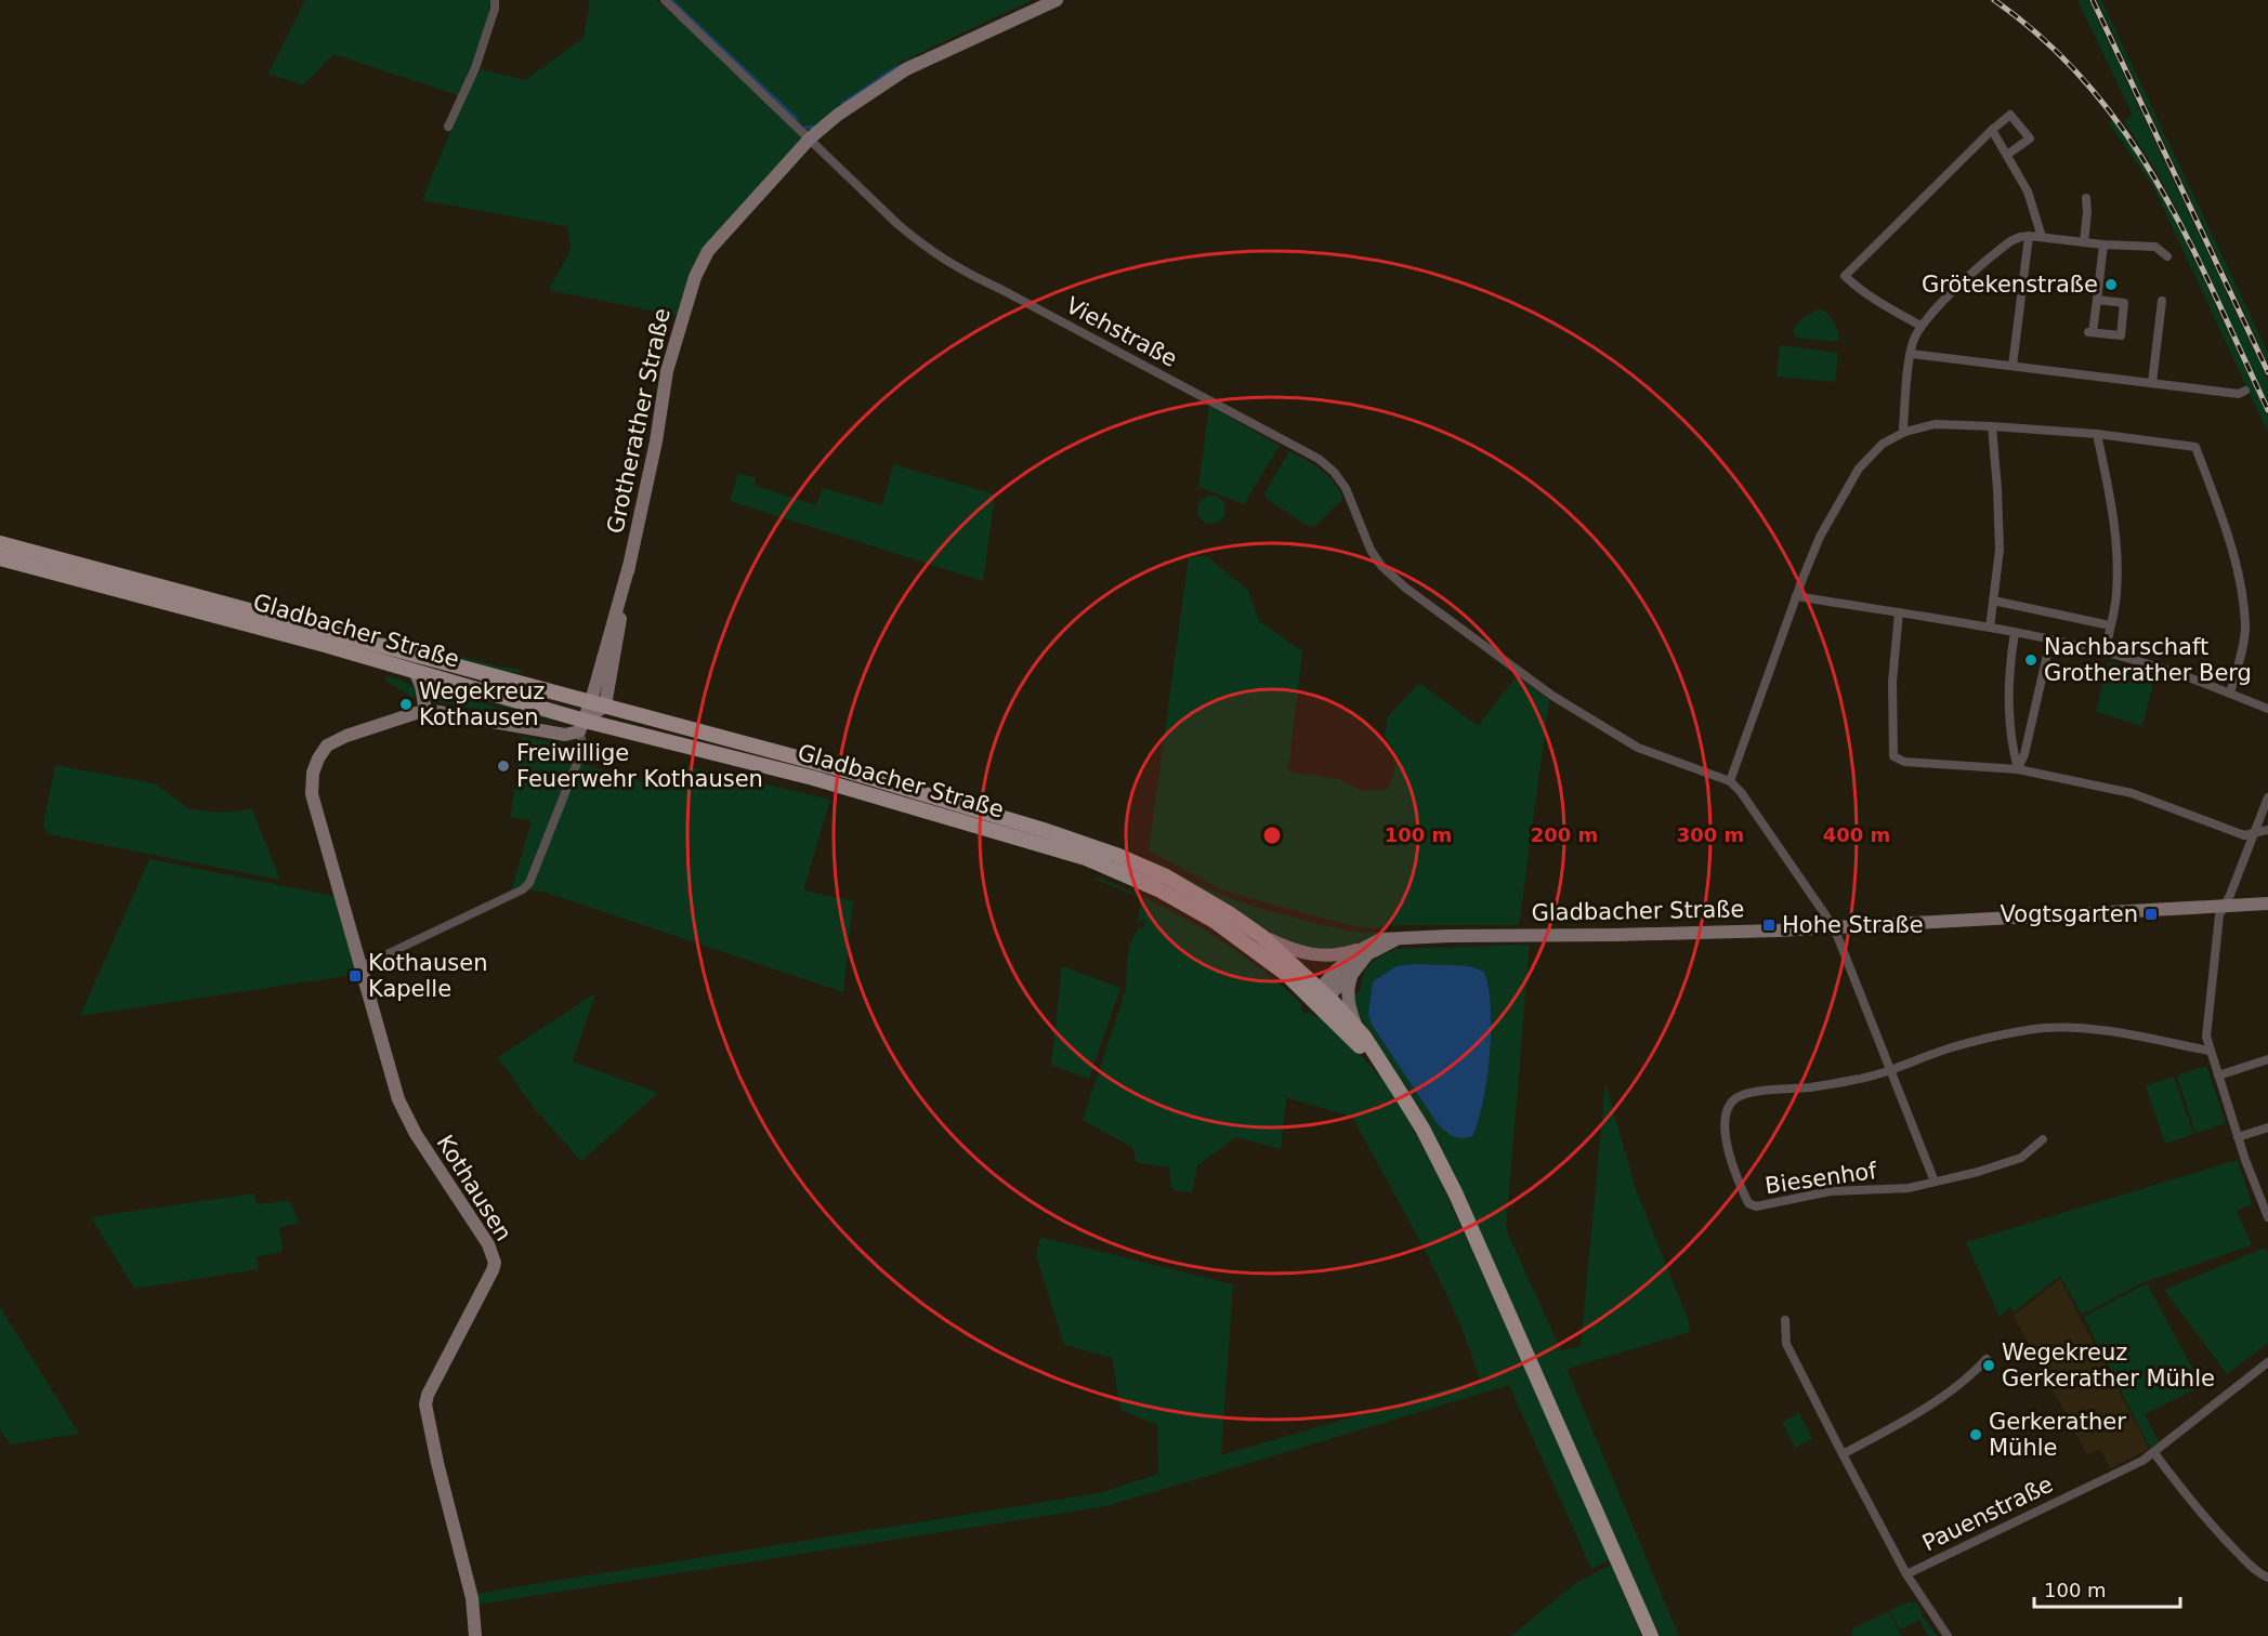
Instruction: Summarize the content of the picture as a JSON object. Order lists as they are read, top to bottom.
{
  "streets": {
    "main road": ["Gladbacher Straße"],
    "street": [
      "Viehstraße",
      "Grotherather Straße",
      "Biesenhof",
      "Kothausen",
      "Pauenstraße"
    ]
  },
  "crossings": [
    ["Viehstraße", "Grotherather Straße"],
    ["Grotherather Straße", "Gladbacher Straße"],
    ["Grotherather Straße", "Kothausen"],
    ["Gladbacher Straße", "Kothausen"]
  ],
  "places": {
    "other": [
      "Grötekenstraße",
      "Nachbarschaft Grotherather Berg",
      "Wegekreuz Kothausen",
      "Freiwillige Feuerwehr Kothausen",
      "Wegekreuz Gerkerather Mühle",
      "Gerkerather Mühle"
    ],
    "transit": ["Vogtsgarten", "Hohe Straße", "Kothausen Kapelle"]
  },
  "scale_bar": "100 m",
  "rings": [
    "100 m",
    "200 m",
    "300 m",
    "400 m"
  ]
}
